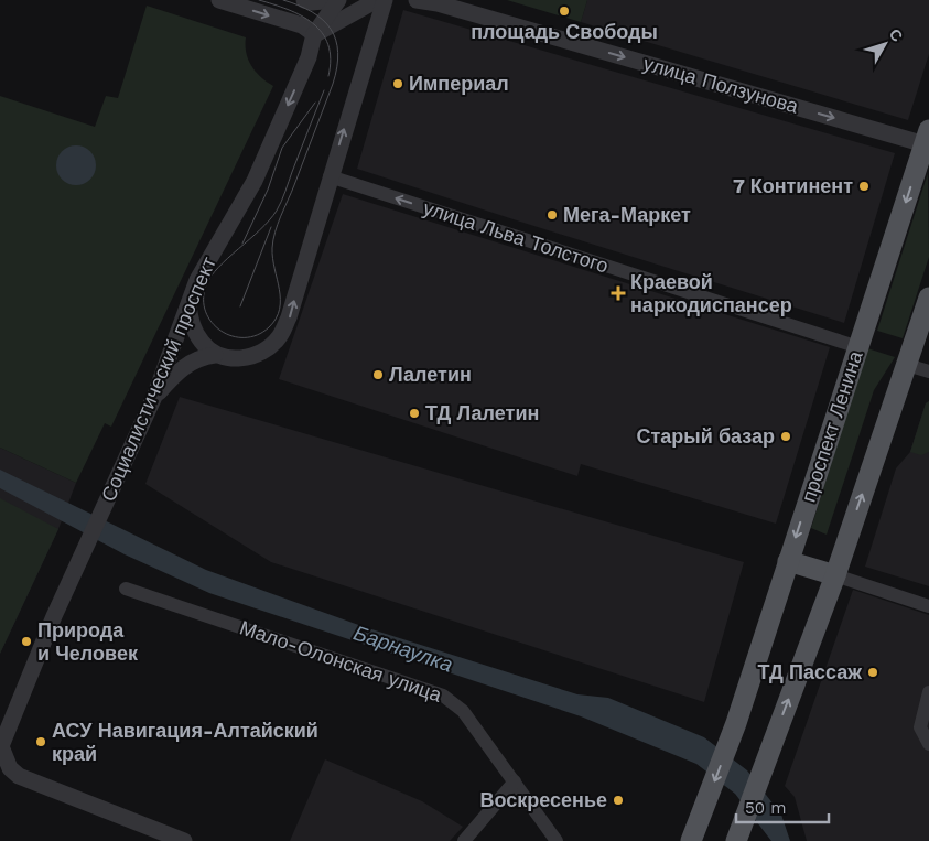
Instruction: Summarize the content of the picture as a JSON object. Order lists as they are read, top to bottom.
{
  "streets": {
    "main road": ["проспект Ленина"],
    "street": [
      "улица Ползунова",
      "улица Льва Толстого",
      "Социалистический проспект",
      "Мало-Олонская улица"
    ]
  },
  "crossings": [
    ["улица Ползунова", "проспект Ленина"],
    ["улица Льва Толстого", "проспект Ленина"]
  ],
  "one_way": ["улица Ползунова", "улица Льва Толстого"],
  "water": ["Барнаулка"],
  "places": {
    "other": [
      "площадь Свободы",
      "Империал",
      "7 Континент",
      "Мега-Маркет",
      "Лалетин",
      "ТД Лалетин",
      "Старый базар",
      "Природа и Человек",
      "ТД Пассаж",
      "АСУ Навигация-Алтайский край",
      "Воскресенье"
    ],
    "health": ["Краевой наркодиспансер"]
  },
  "scale_bar": "50 m",
  "north": "top right"
}
